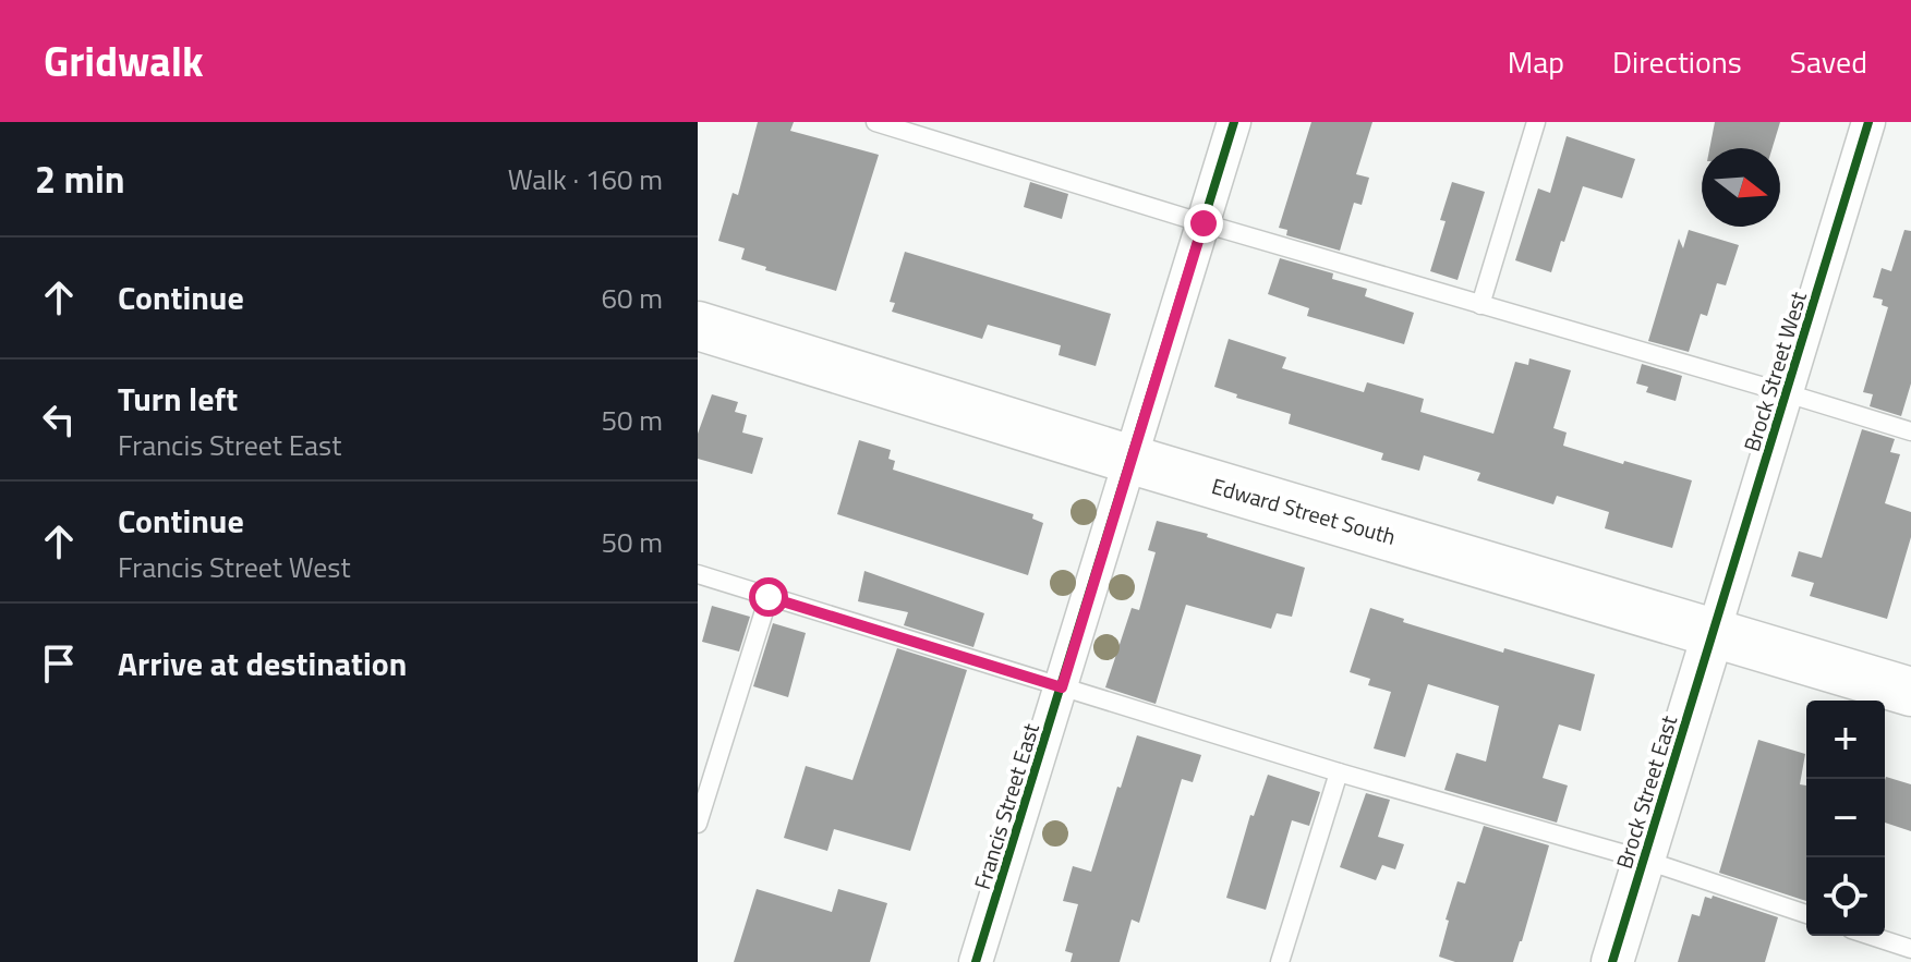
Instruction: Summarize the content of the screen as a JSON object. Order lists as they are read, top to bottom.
{
  "streets": {
    "main road": ["Edward Street South"],
    "street": ["Brock Street West", "Brock Street East", "Francis Street East"]
  },
  "crossings": [
    ["Brock Street West", "Edward Street South"],
    ["Brock Street West", "Brock Street East"],
    ["Edward Street South", "Brock Street East"],
    ["Edward Street South", "Francis Street East"]
  ],
  "north": "right",
  "page": {
    "header": "Gridwalk",
    "nav": ["Map", "Directions", "Saved"],
    "heading": ["2 min", "Walk · 160 m"],
    "list": [
      ["Continue", "60 m"],
      ["Turn left", "Francis Street East", "50 m"],
      ["Continue", "Francis Street West", "50 m"],
      "Arrive at destination"
    ],
    "map_buttons": ["+", "−"]
  }
}
